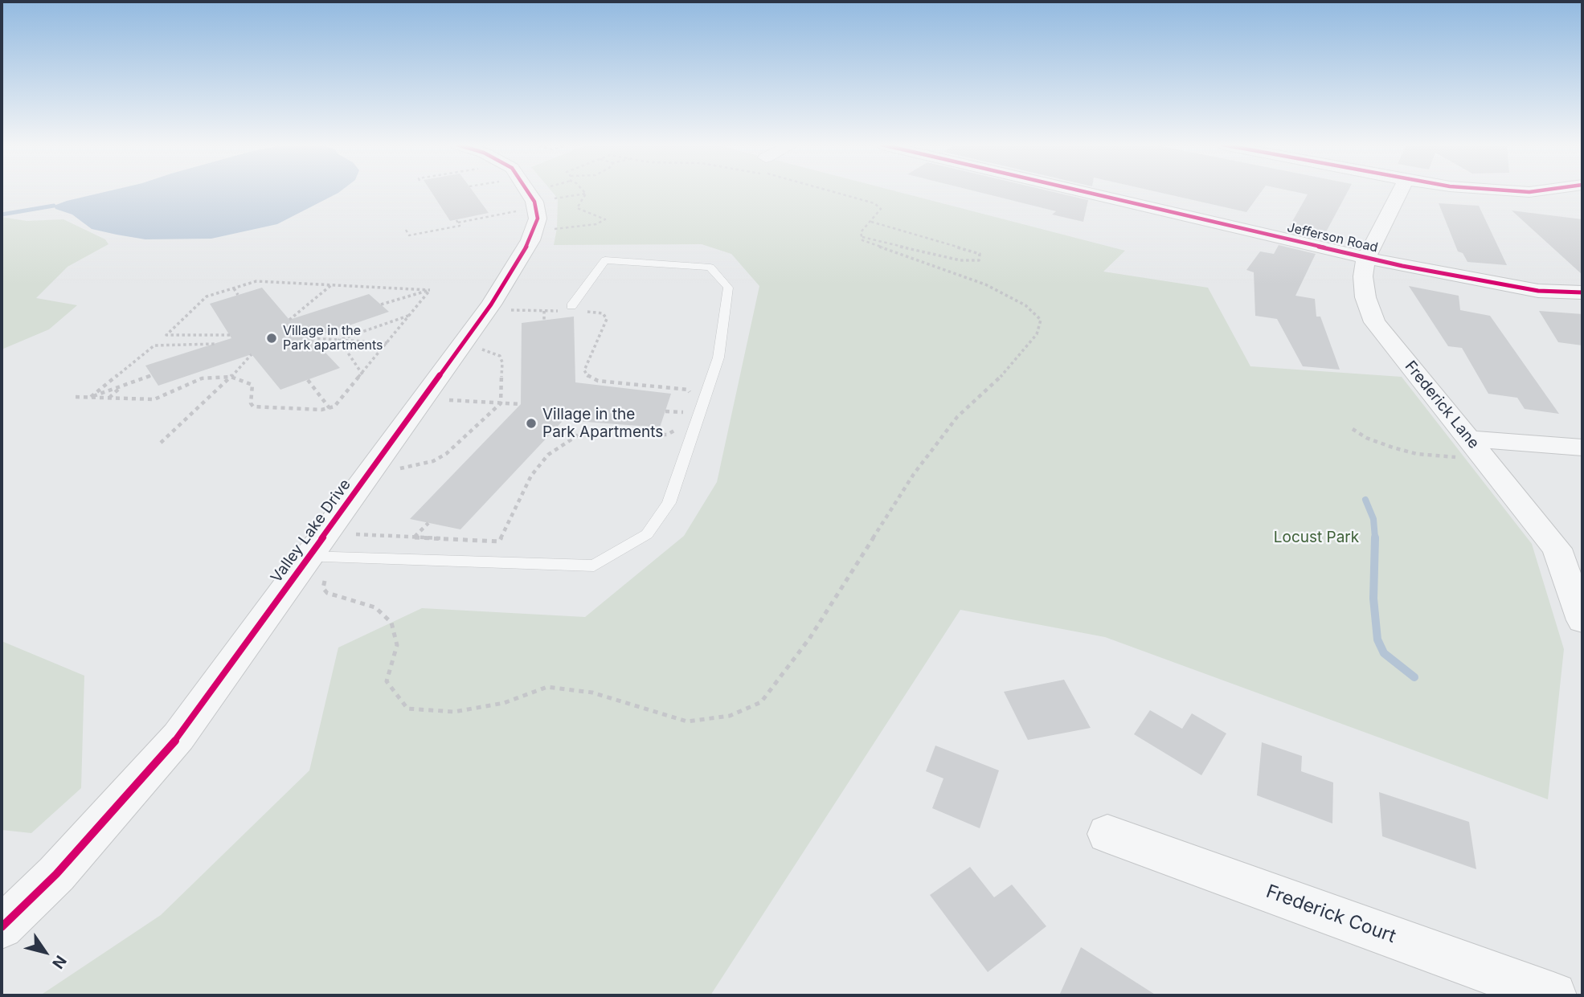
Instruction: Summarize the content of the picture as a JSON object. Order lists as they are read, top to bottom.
{
  "streets": {
    "street": [
      "Jefferson Road",
      "Frederick Lane",
      "Valley Lake Drive",
      "Frederick Court"
    ]
  },
  "crossings": [
    ["Jefferson Road", "Frederick Lane"]
  ],
  "parks": ["Locust Park"],
  "places": ["Village in the Park apartments", "Village in the Park Apartments"],
  "north": "bottom right"
}
